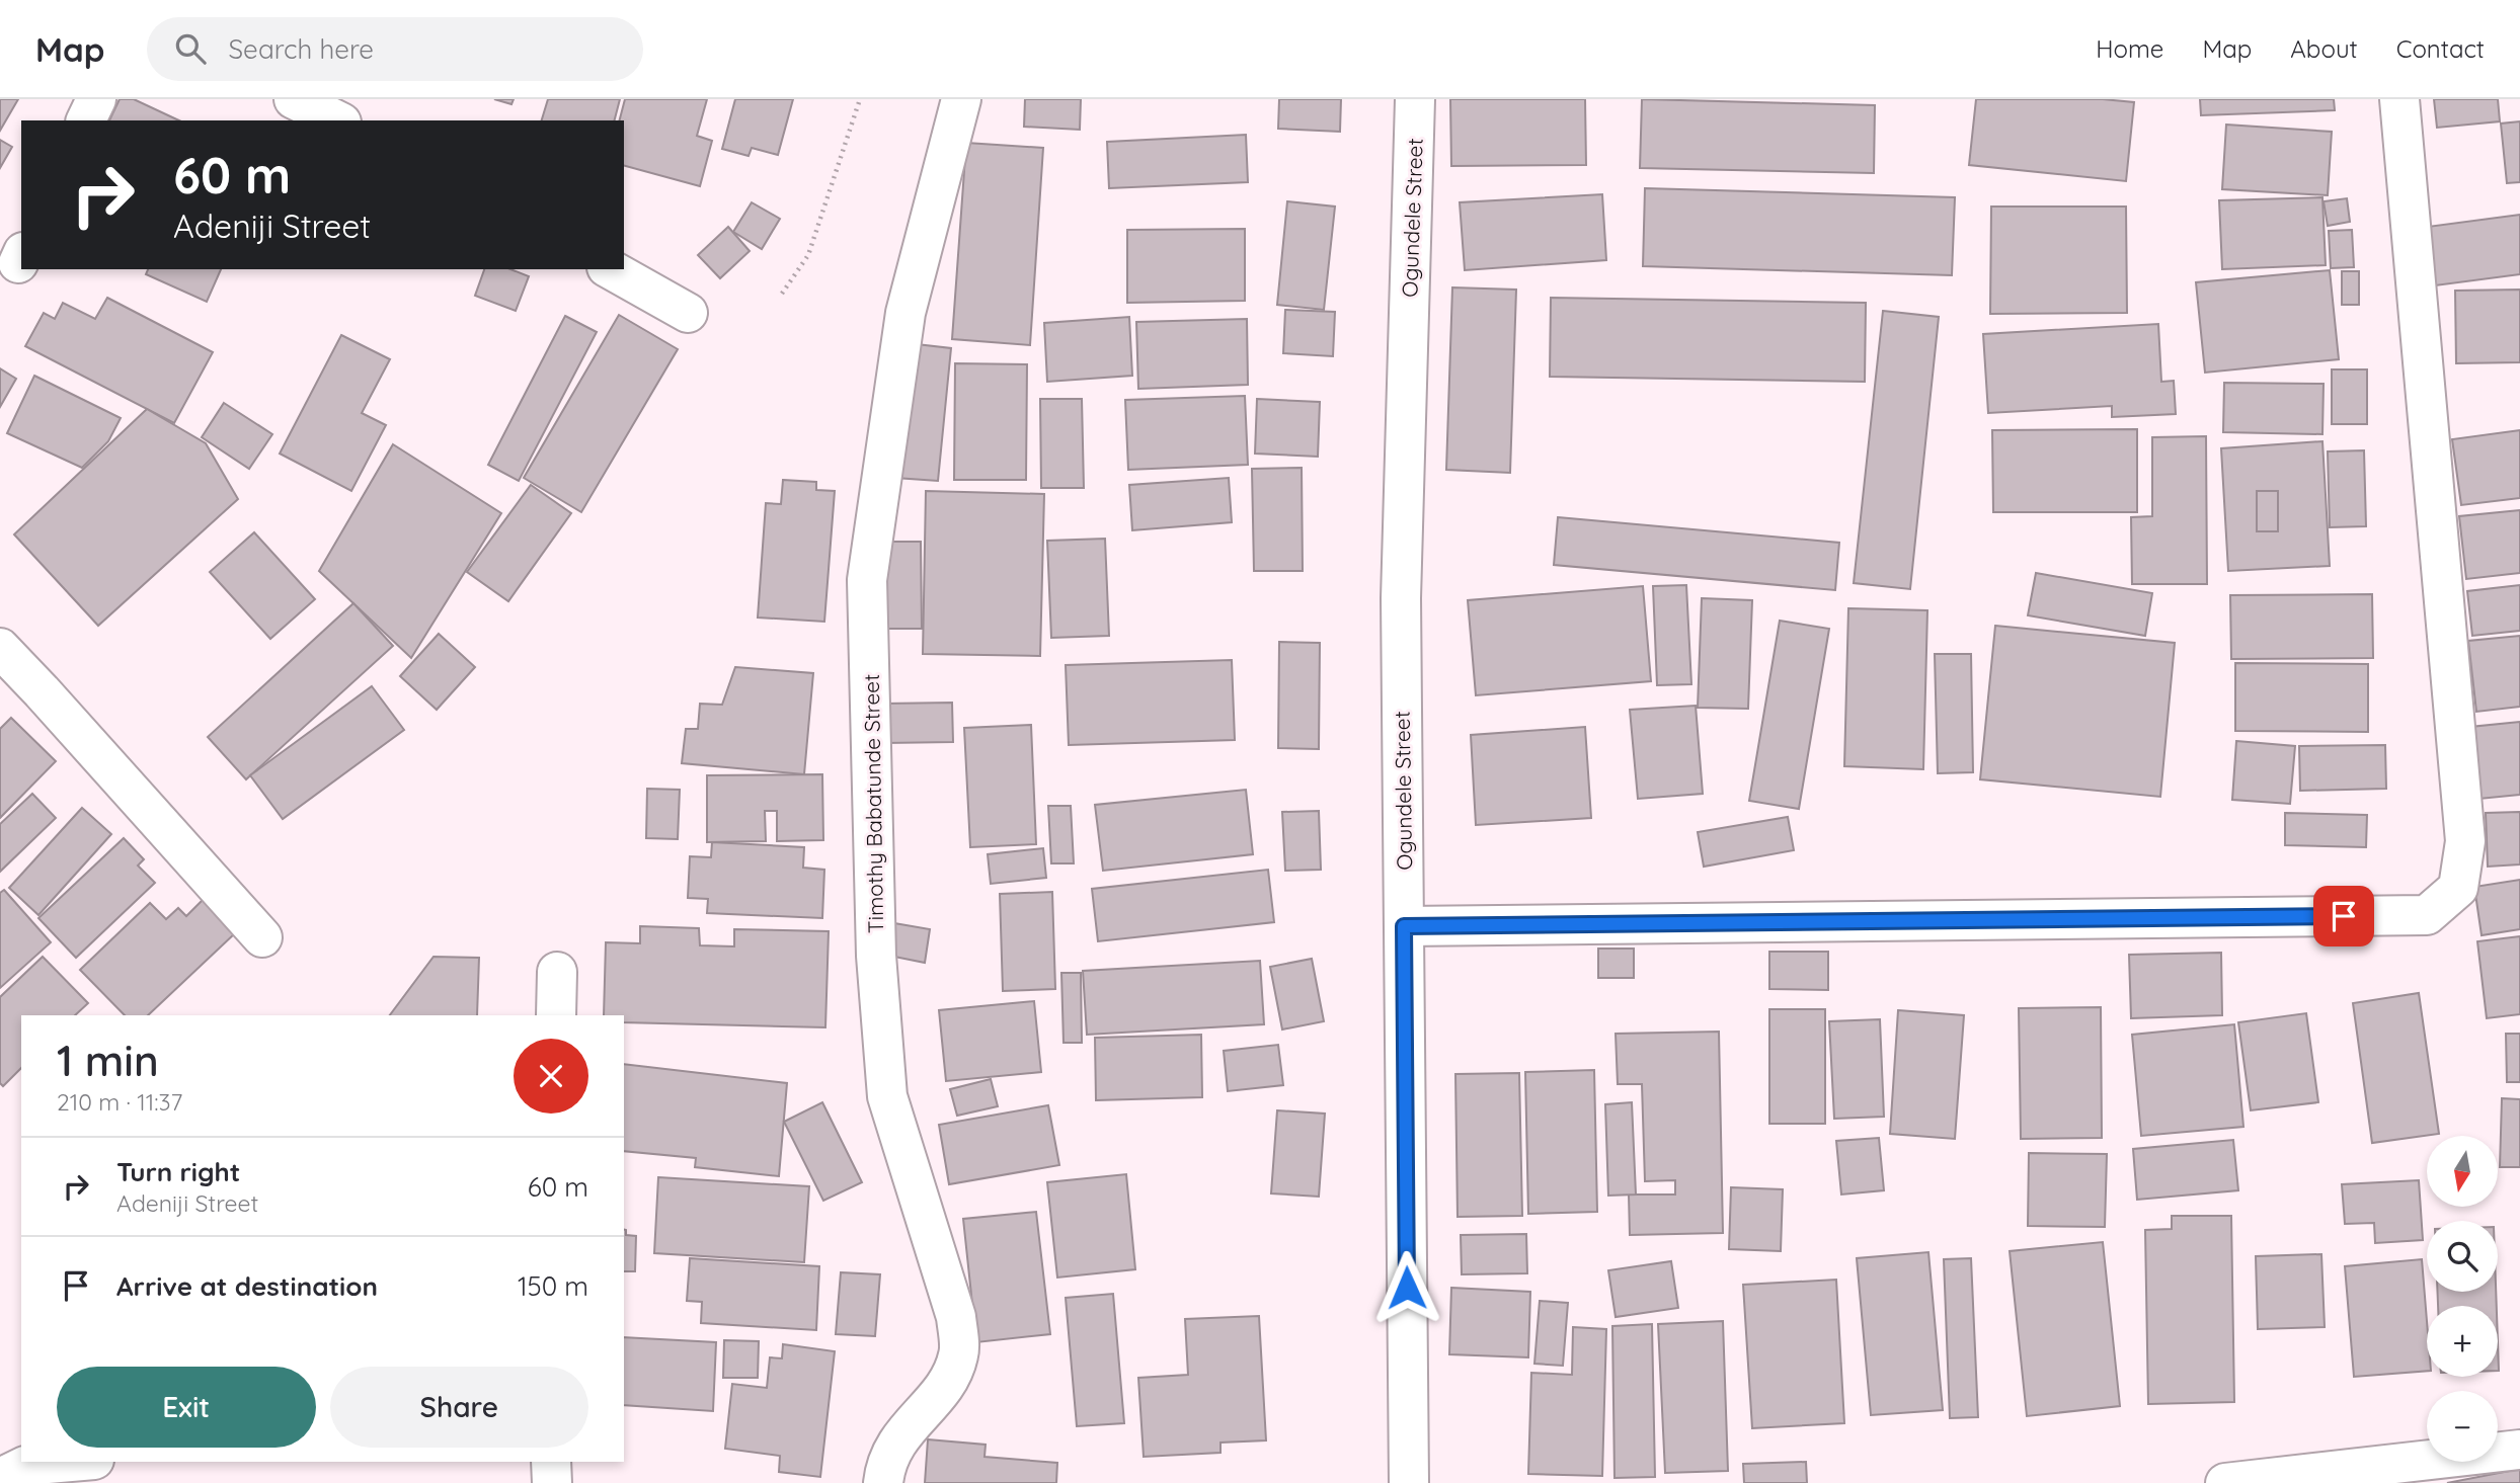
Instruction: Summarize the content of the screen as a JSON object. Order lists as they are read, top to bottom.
{
  "streets": {
    "street": ["Ogundele Street", "Timothy Babatunde Street"]
  },
  "north": "bottom",
  "page": {
    "header": "Map",
    "search": "Search here",
    "nav": [
      "Home",
      "Map",
      "About",
      "Contact"
    ],
    "turn": ["60 m", "Adeniji Street"],
    "heading": ["1 min", "210 m · 11:37"],
    "map_buttons": ["+", "−"],
    "list": [
      {
        "name": "Turn right",
        "note": "Adeniji Street",
        "value": "60 m"
      },
      {
        "name": "Arrive at destination",
        "value": "150 m"
      }
    ],
    "buttons": ["Exit", "Share"]
  }
}
